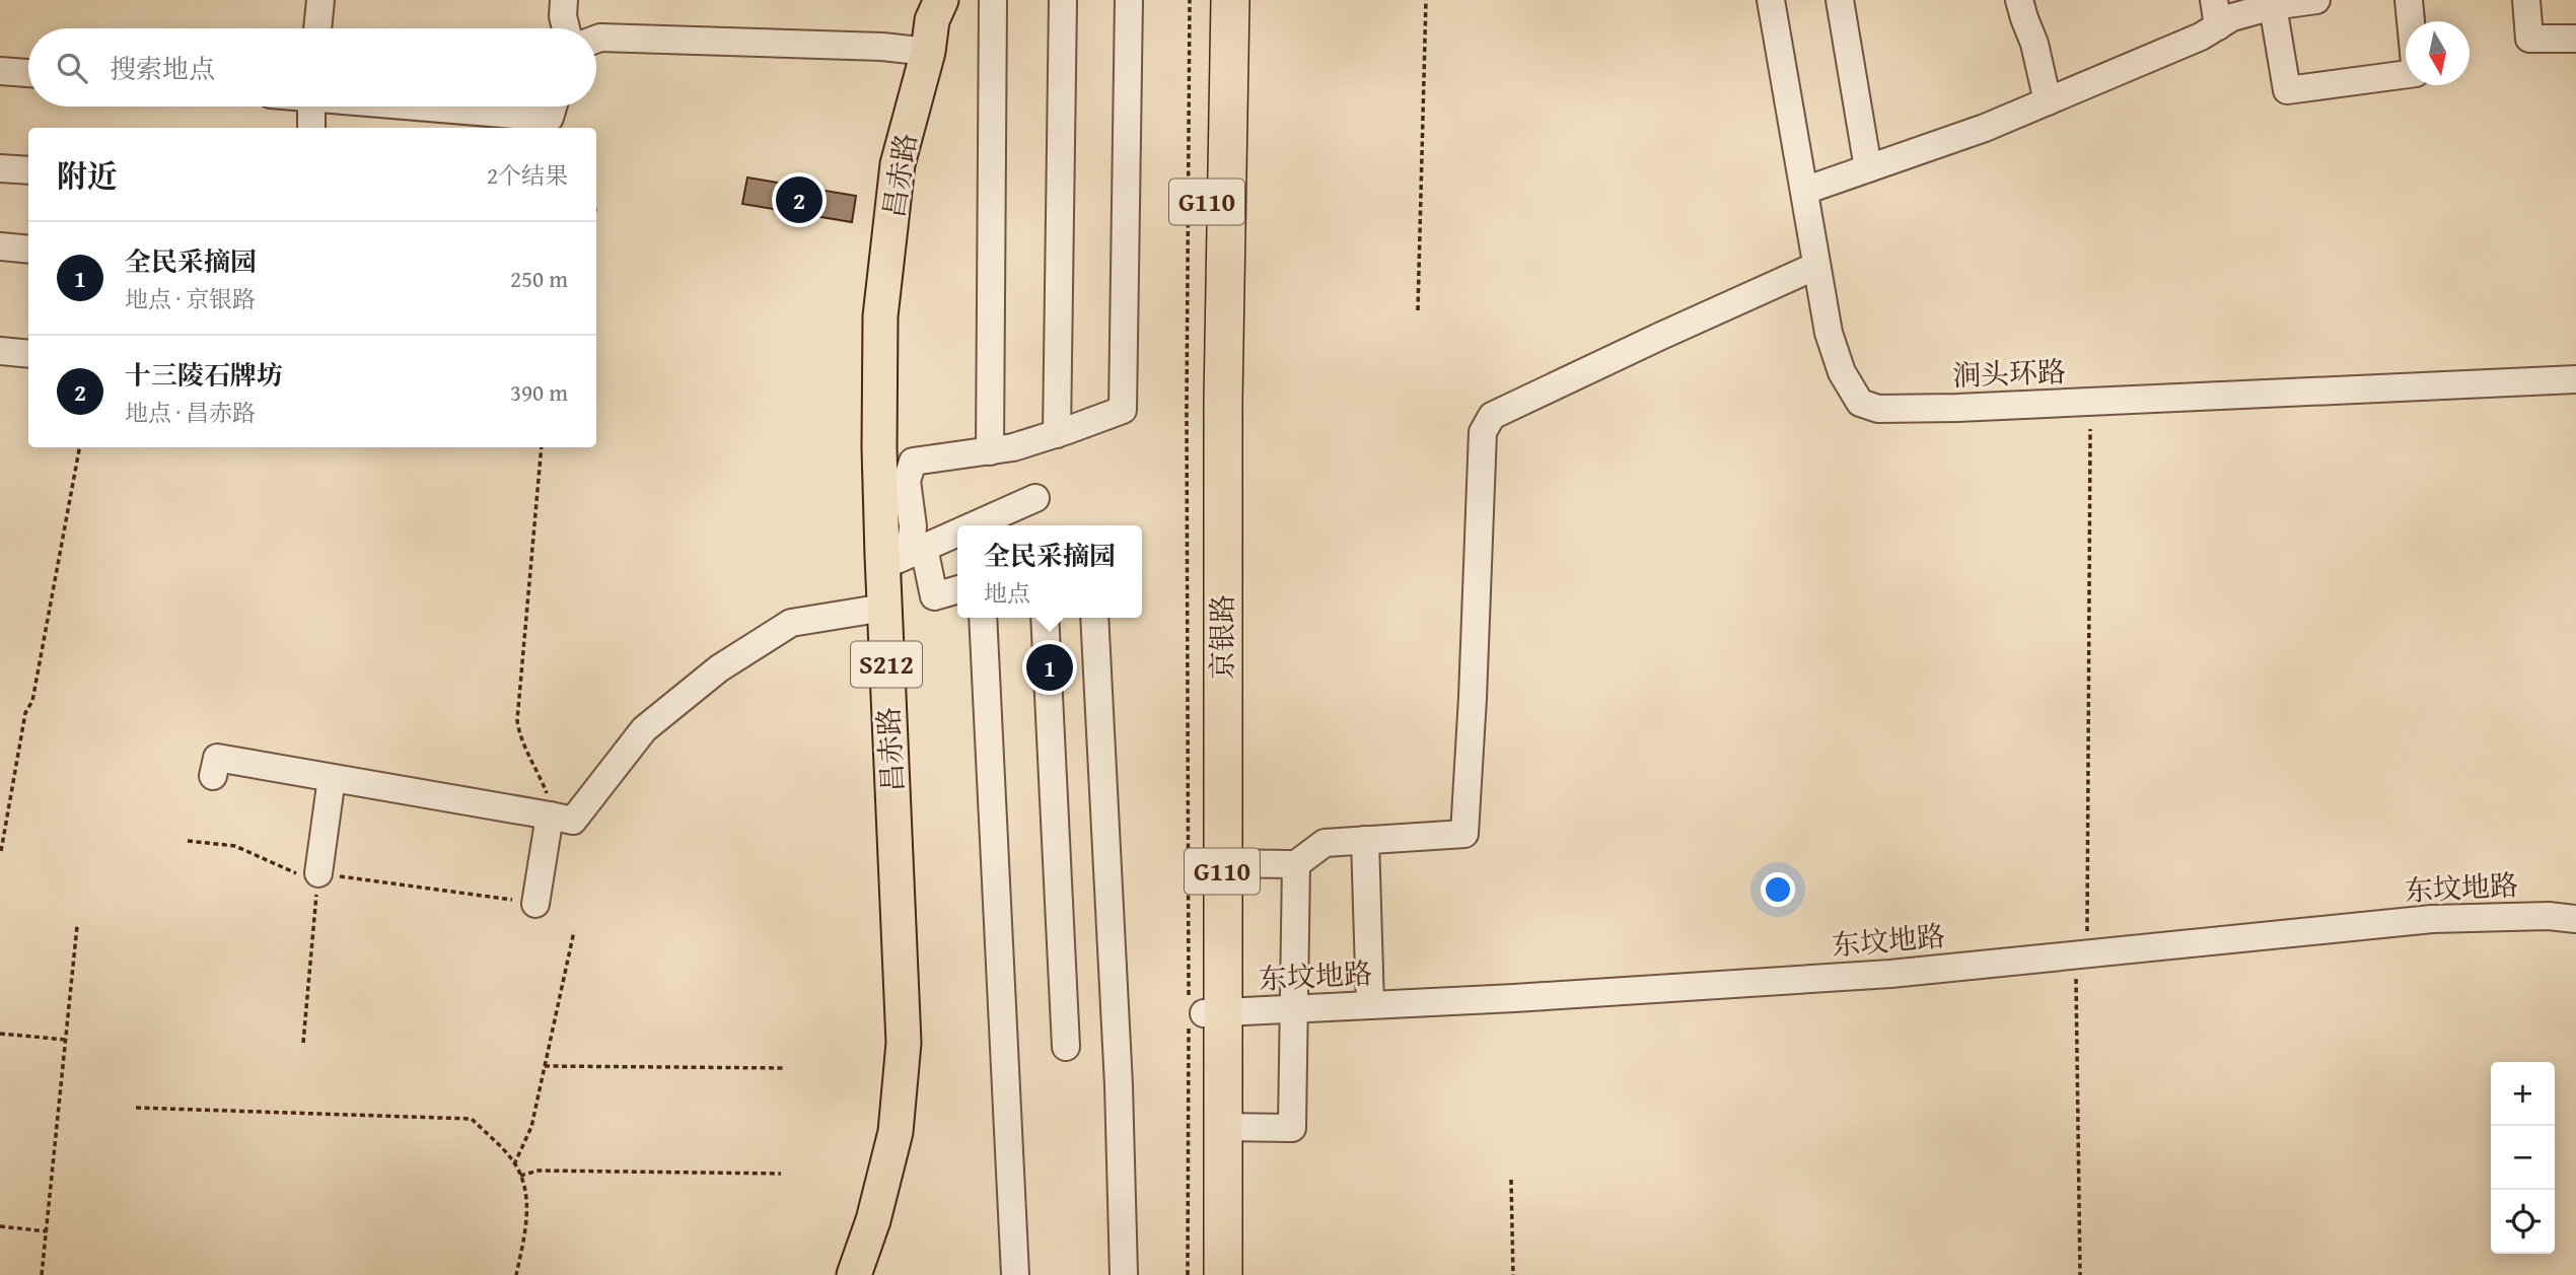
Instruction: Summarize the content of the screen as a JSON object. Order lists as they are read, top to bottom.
{
  "streets": {
    "highway": ["G110", "京银路"],
    "main road": ["昌赤路", "S212"],
    "street": ["涧头环路", "东坟地路"]
  },
  "crossings": [
    ["京银路", "东坟地路"]
  ],
  "north": "bottom",
  "page": {
    "search": "搜索地点",
    "heading": ["附近", "2个结果"],
    "pins": ["2", "1"],
    "list": [
      {
        "mark": "1",
        "name": "全民采摘园",
        "note": "地点 · 京银路",
        "value": "250 m"
      },
      {
        "mark": "2",
        "name": "十三陵石牌坊",
        "note": "地点 · 昌赤路",
        "value": "390 m"
      }
    ],
    "popup": ["全民采摘园", "地点"],
    "map_buttons": ["+", "−"]
  }
}
